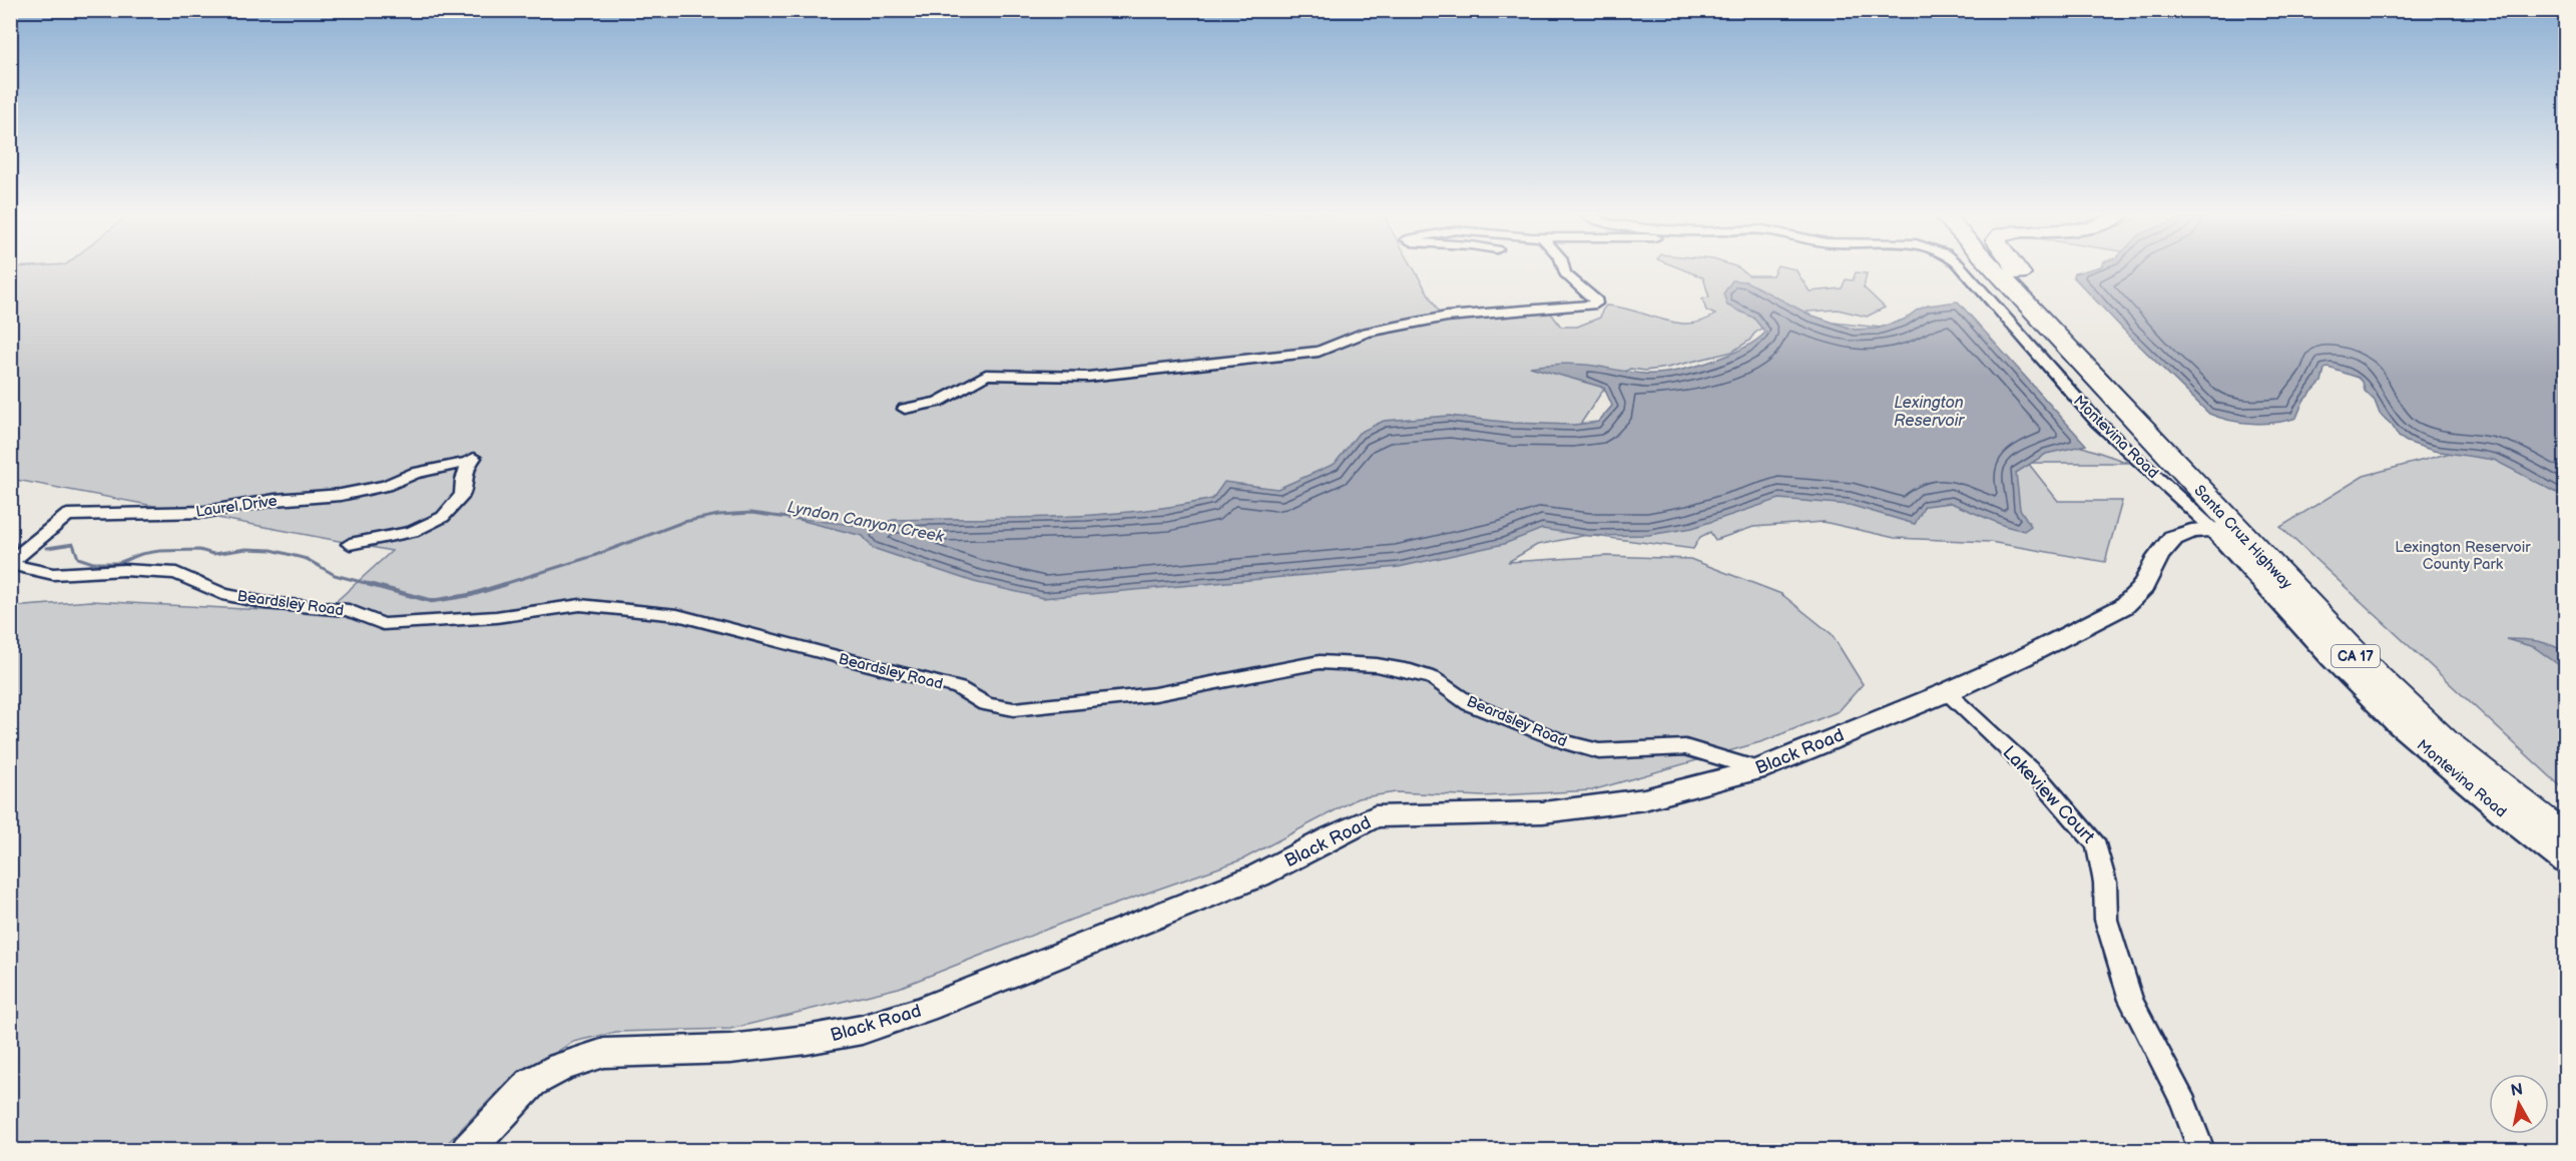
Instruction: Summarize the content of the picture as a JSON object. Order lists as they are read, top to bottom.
{
  "streets": {
    "highway": ["Santa Cruz Highway", "CA 17"],
    "street": [
      "Montevina Road",
      "Laurel Drive",
      "Beardsley Road",
      "Black Road",
      "Lakeview Court"
    ]
  },
  "crossings": [
    ["Montevina Road", "Black Road"],
    ["Laurel Drive", "Beardsley Road"],
    ["Beardsley Road", "Black Road"],
    ["Black Road", "Lakeview Court"]
  ],
  "water": ["Lexington Reservoir", "Lyndon Canyon Creek"],
  "parks": ["Lexington Reservoir County Park"],
  "north": "top"
}
